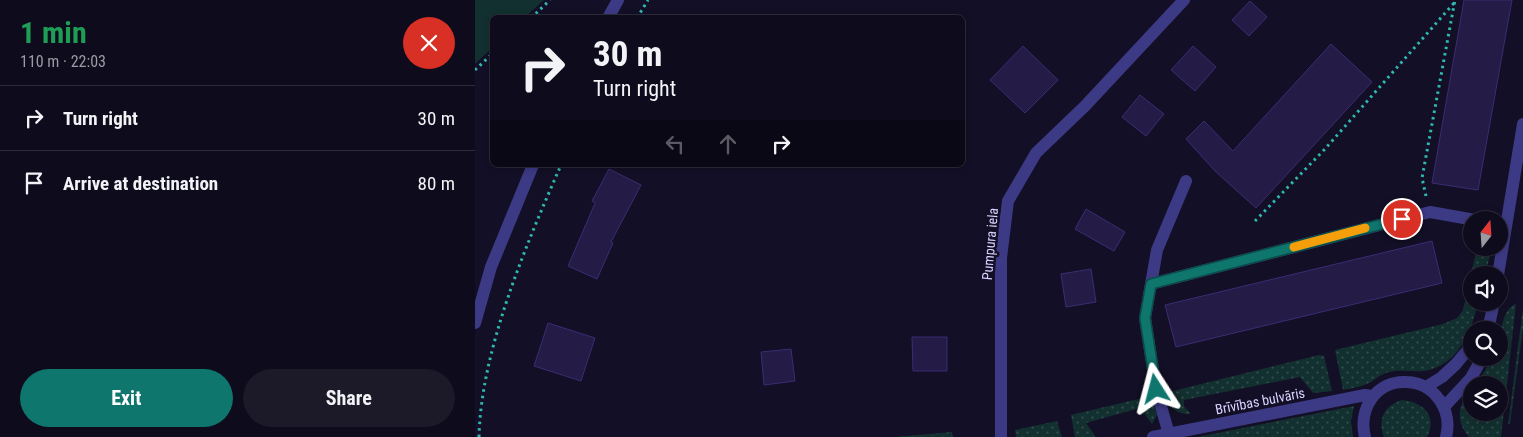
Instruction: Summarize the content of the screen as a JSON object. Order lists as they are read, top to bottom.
{
  "streets": {
    "street": ["Pumpura iela", "Brīvības bulvāris"]
  },
  "north": "top",
  "page": {
    "heading": ["1 min", "110 m · 22:03"],
    "turn": ["30 m", "Turn right"],
    "list": [
      {
        "name": "Turn right",
        "value": "30 m"
      },
      {
        "name": "Arrive at destination",
        "value": "80 m"
      }
    ],
    "buttons": ["Exit", "Share"]
  }
}
